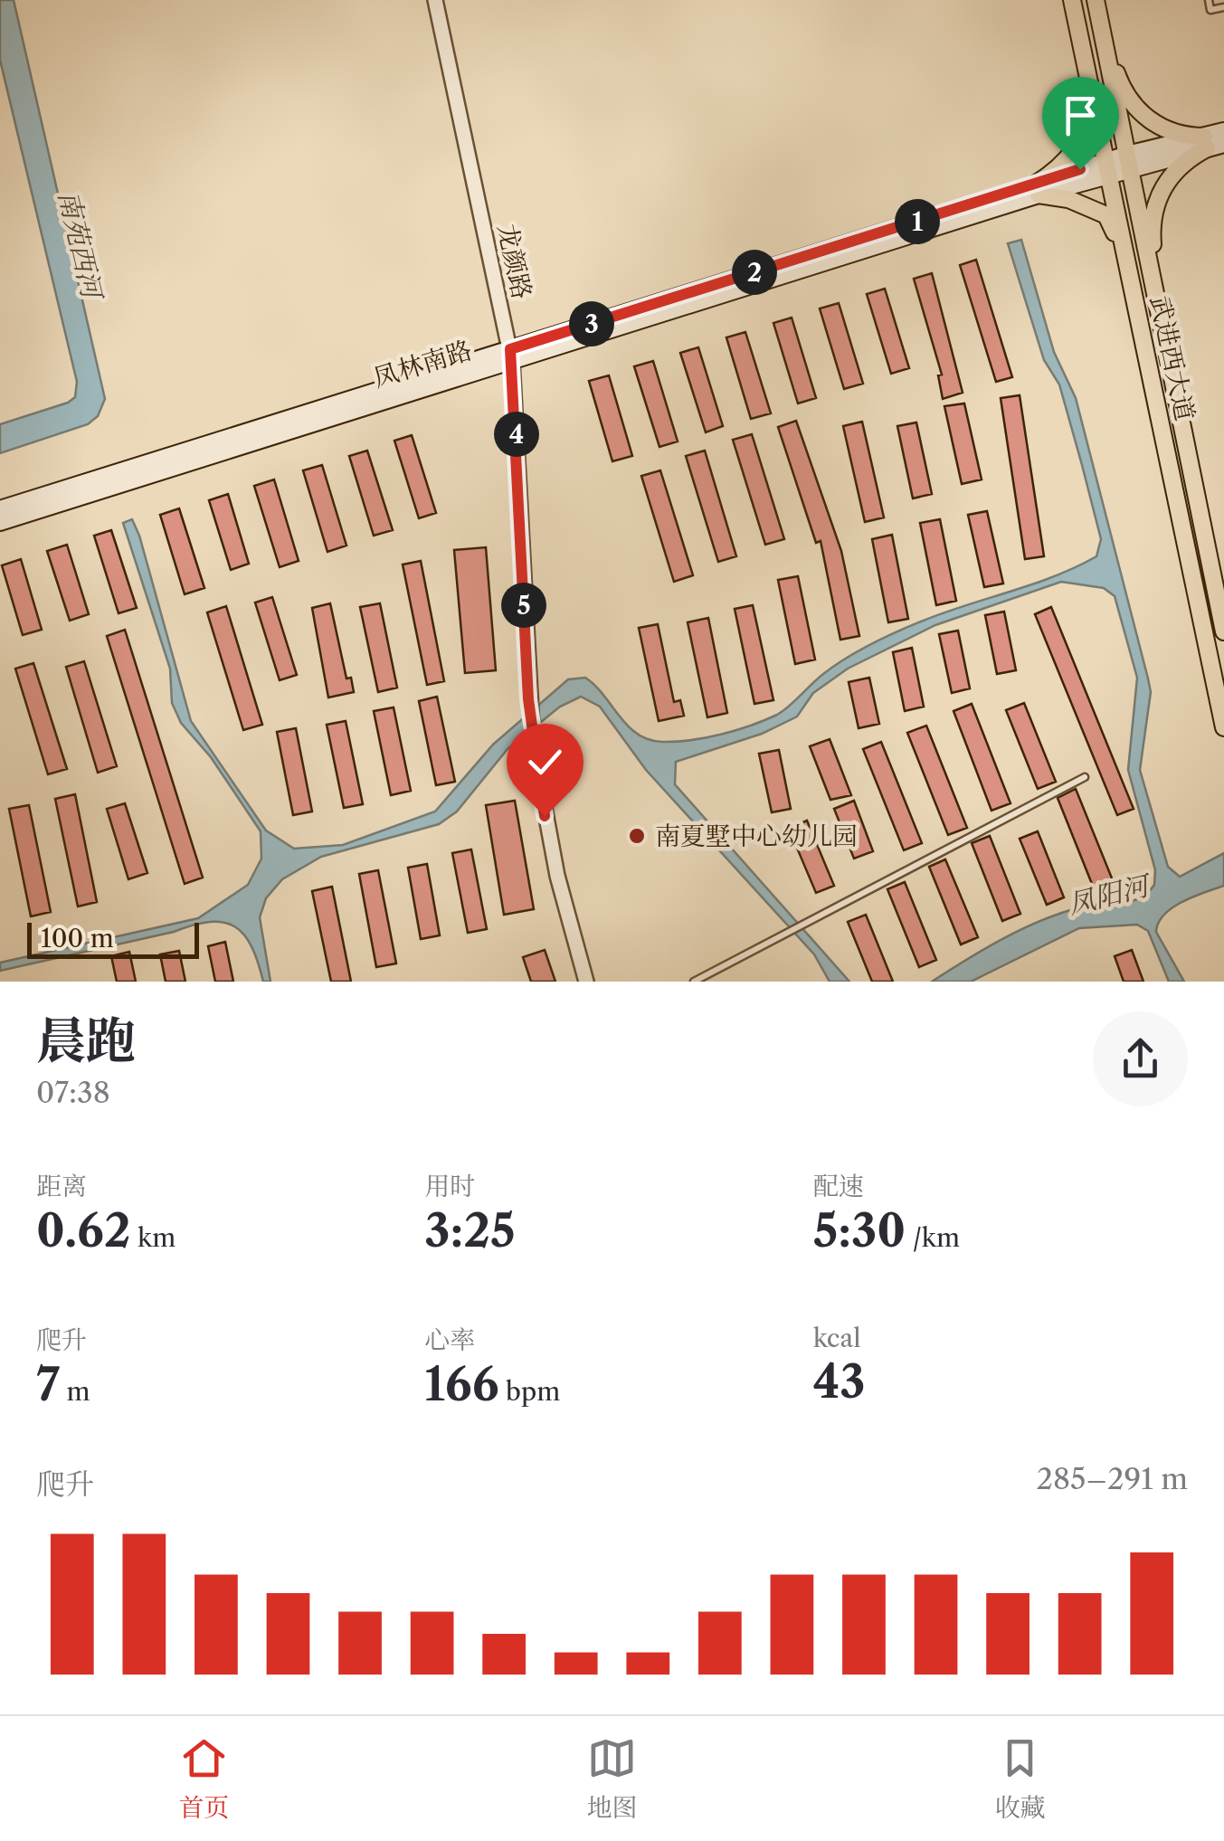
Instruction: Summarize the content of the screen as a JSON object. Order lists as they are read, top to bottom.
{
  "streets": {
    "main road": ["武进西大道", "凤林南路"],
    "street": ["龙颜路"]
  },
  "crossings": [
    ["龙颜路", "凤林南路"],
    ["武进西大道", "凤林南路"]
  ],
  "water": ["南苑西河", "凤阳河"],
  "places": ["南夏墅中心幼儿园"],
  "scale_bar": "100 m",
  "page": {
    "pins": [
      "1",
      "2",
      "3",
      "4",
      "5"
    ],
    "scale": "100 m",
    "heading": ["晨跑", "07:38"],
    "stats": [
      ["距离", "0.62 km"],
      ["用时", "3:25"],
      ["配速", "5:30 /km"],
      ["爬升", "7 m"],
      ["心率", "166 bpm"],
      ["kcal", "43"]
    ],
    "chart": ["爬升", "285–291 m"],
    "tabs": ["首页", "地图", "收藏"]
  }
}
